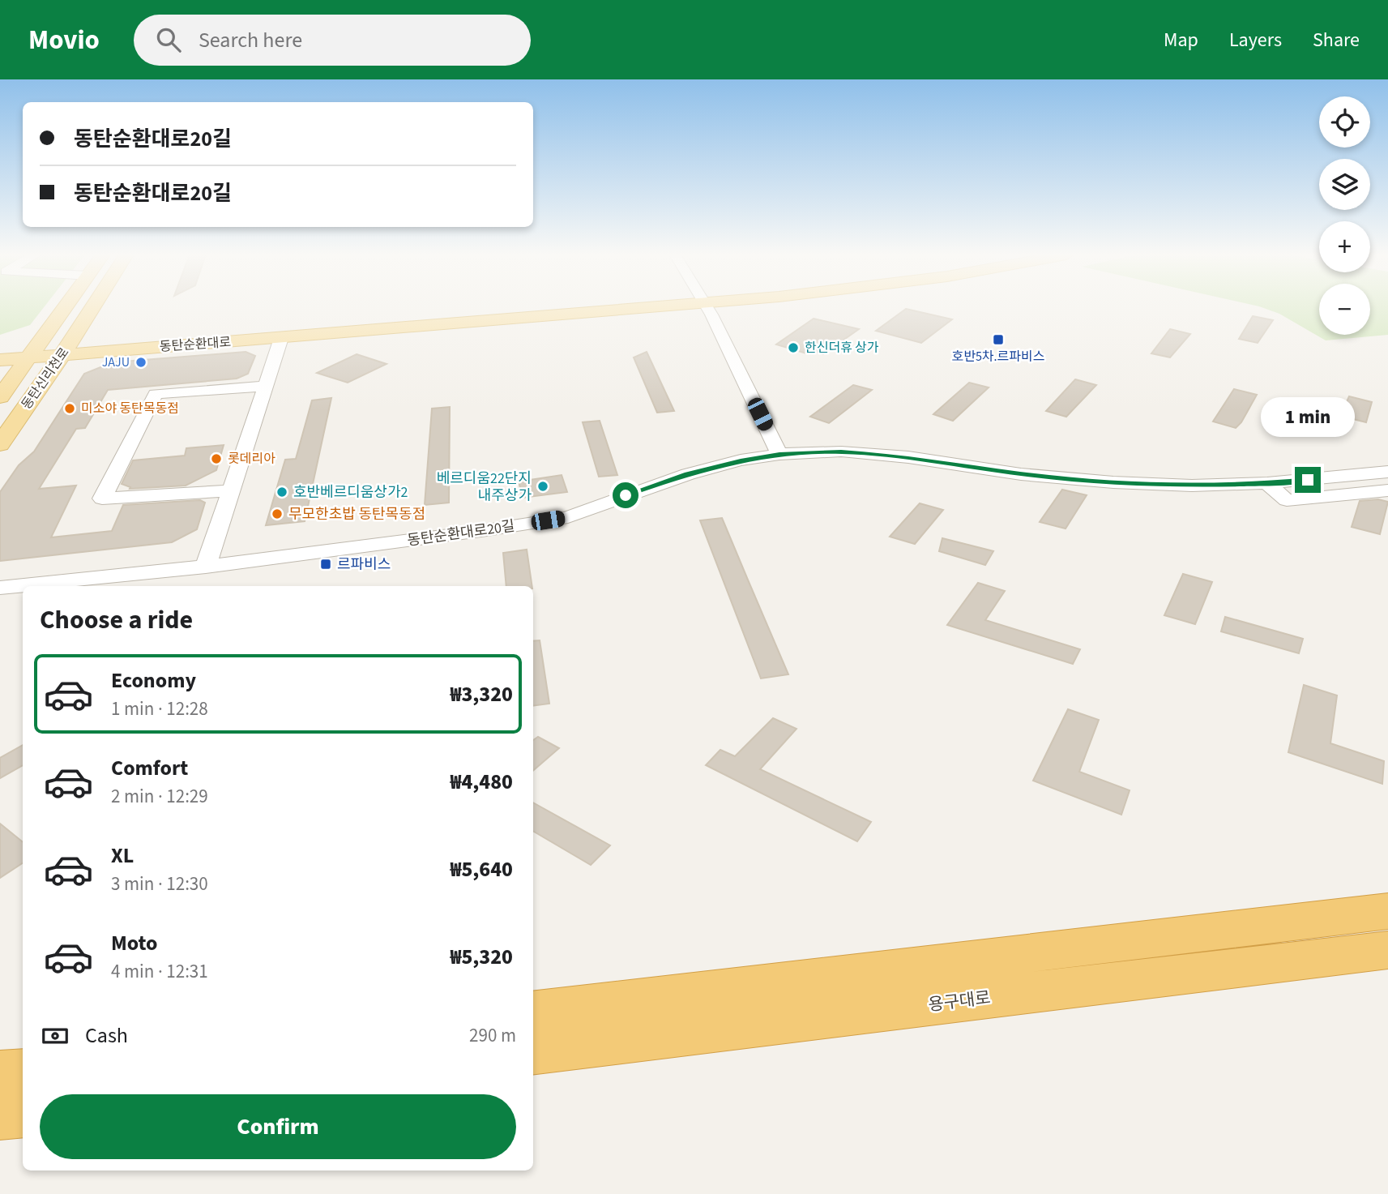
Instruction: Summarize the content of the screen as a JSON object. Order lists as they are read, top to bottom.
{
  "streets": {
    "highway": ["용구대로"],
    "main road": ["동탄순환대로", "동탄신리천로"],
    "street": ["동탄순환대로20길"]
  },
  "crossings": [
    ["동탄순환대로", "동탄신리천로"]
  ],
  "places": {
    "transit": ["호반5차.르파비스", "르파비스"],
    "other": [
      "한신더휴 상가",
      "JAJU",
      "미소야 동탄목동점",
      "롯데리아",
      "베르디움22단지 내주상가",
      "호반베르디움상가2",
      "무모한초밥 동탄목동점"
    ]
  },
  "page": {
    "header": "Movio",
    "search": "Search here",
    "nav": ["Map", "Layers", "Share"],
    "map_buttons": ["+", "−"],
    "banner": ["동탄순환대로20길", "동탄순환대로20길"],
    "bubble": "1 min",
    "heading": "Choose a ride",
    "list": [
      {
        "name": "Economy",
        "note": "1 min · 12:28",
        "value": "₩3,320"
      },
      {
        "name": "Comfort",
        "note": "2 min · 12:29",
        "value": "₩4,480"
      },
      {
        "name": "XL",
        "note": "3 min · 12:30",
        "value": "₩5,640"
      },
      {
        "name": "Moto",
        "note": "4 min · 12:31",
        "value": "₩5,320"
      }
    ],
    "pay": ["Cash", "290 m"],
    "buttons": "Confirm"
  }
}
